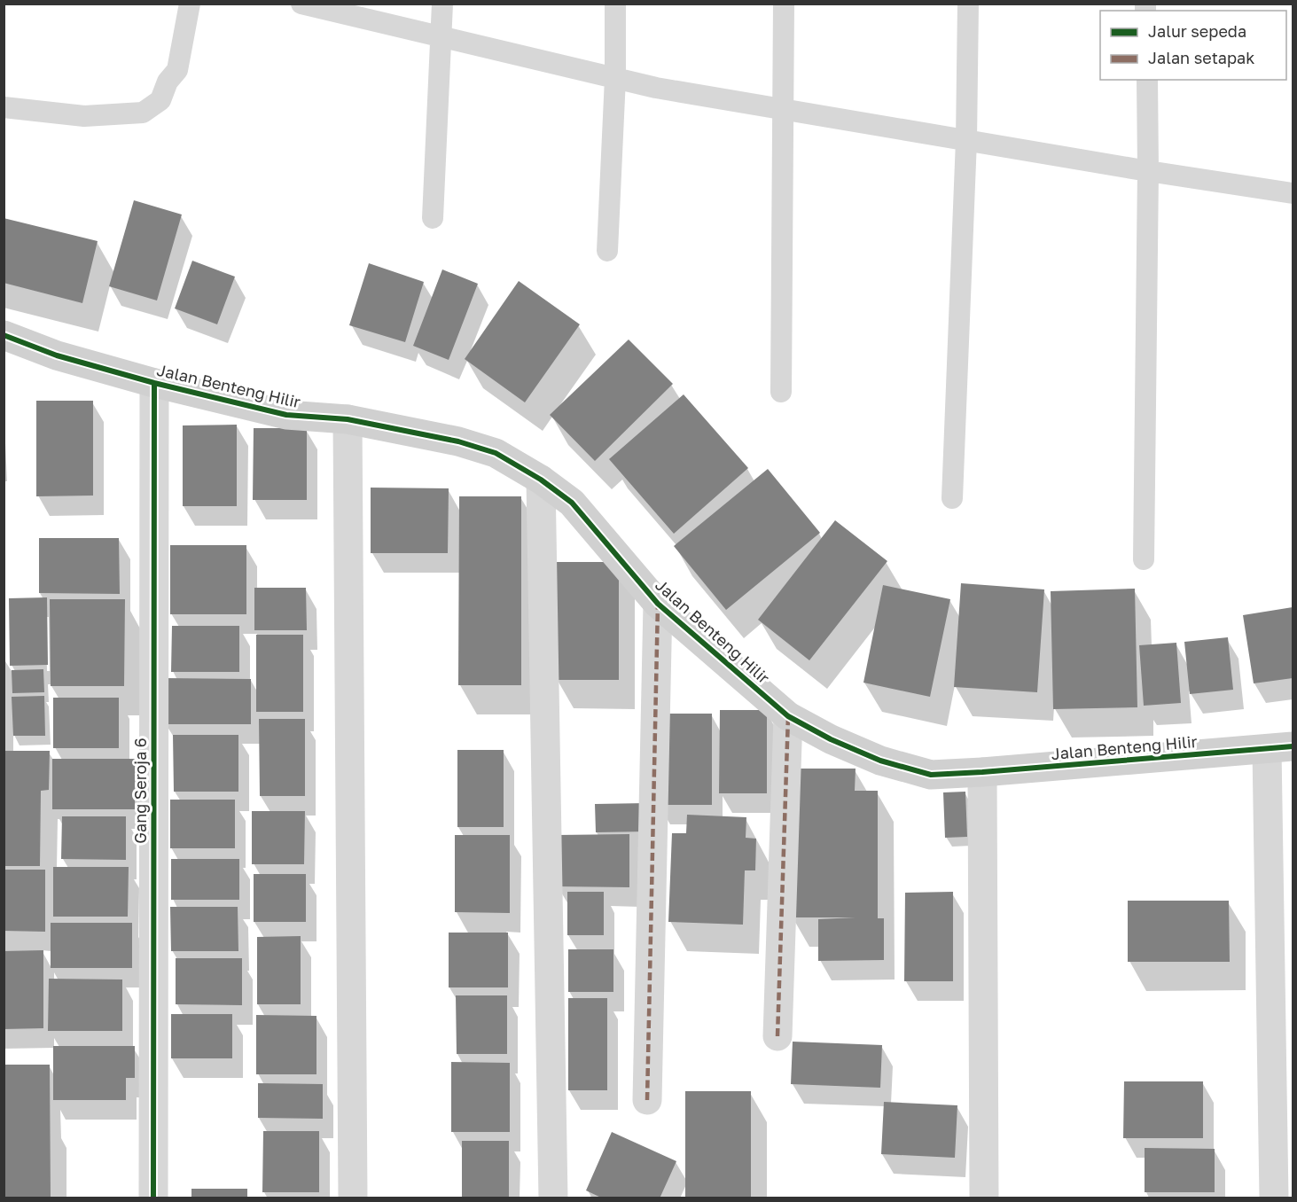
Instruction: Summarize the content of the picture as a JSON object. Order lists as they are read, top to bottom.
{
  "streets": {
    "street": ["Jalan Benteng Hilir", "Gang Seroja 6"]
  },
  "crossings": [
    ["Jalan Benteng Hilir", "Gang Seroja 6"]
  ],
  "legend": ["Jalur sepeda", "Jalan setapak"]
}
